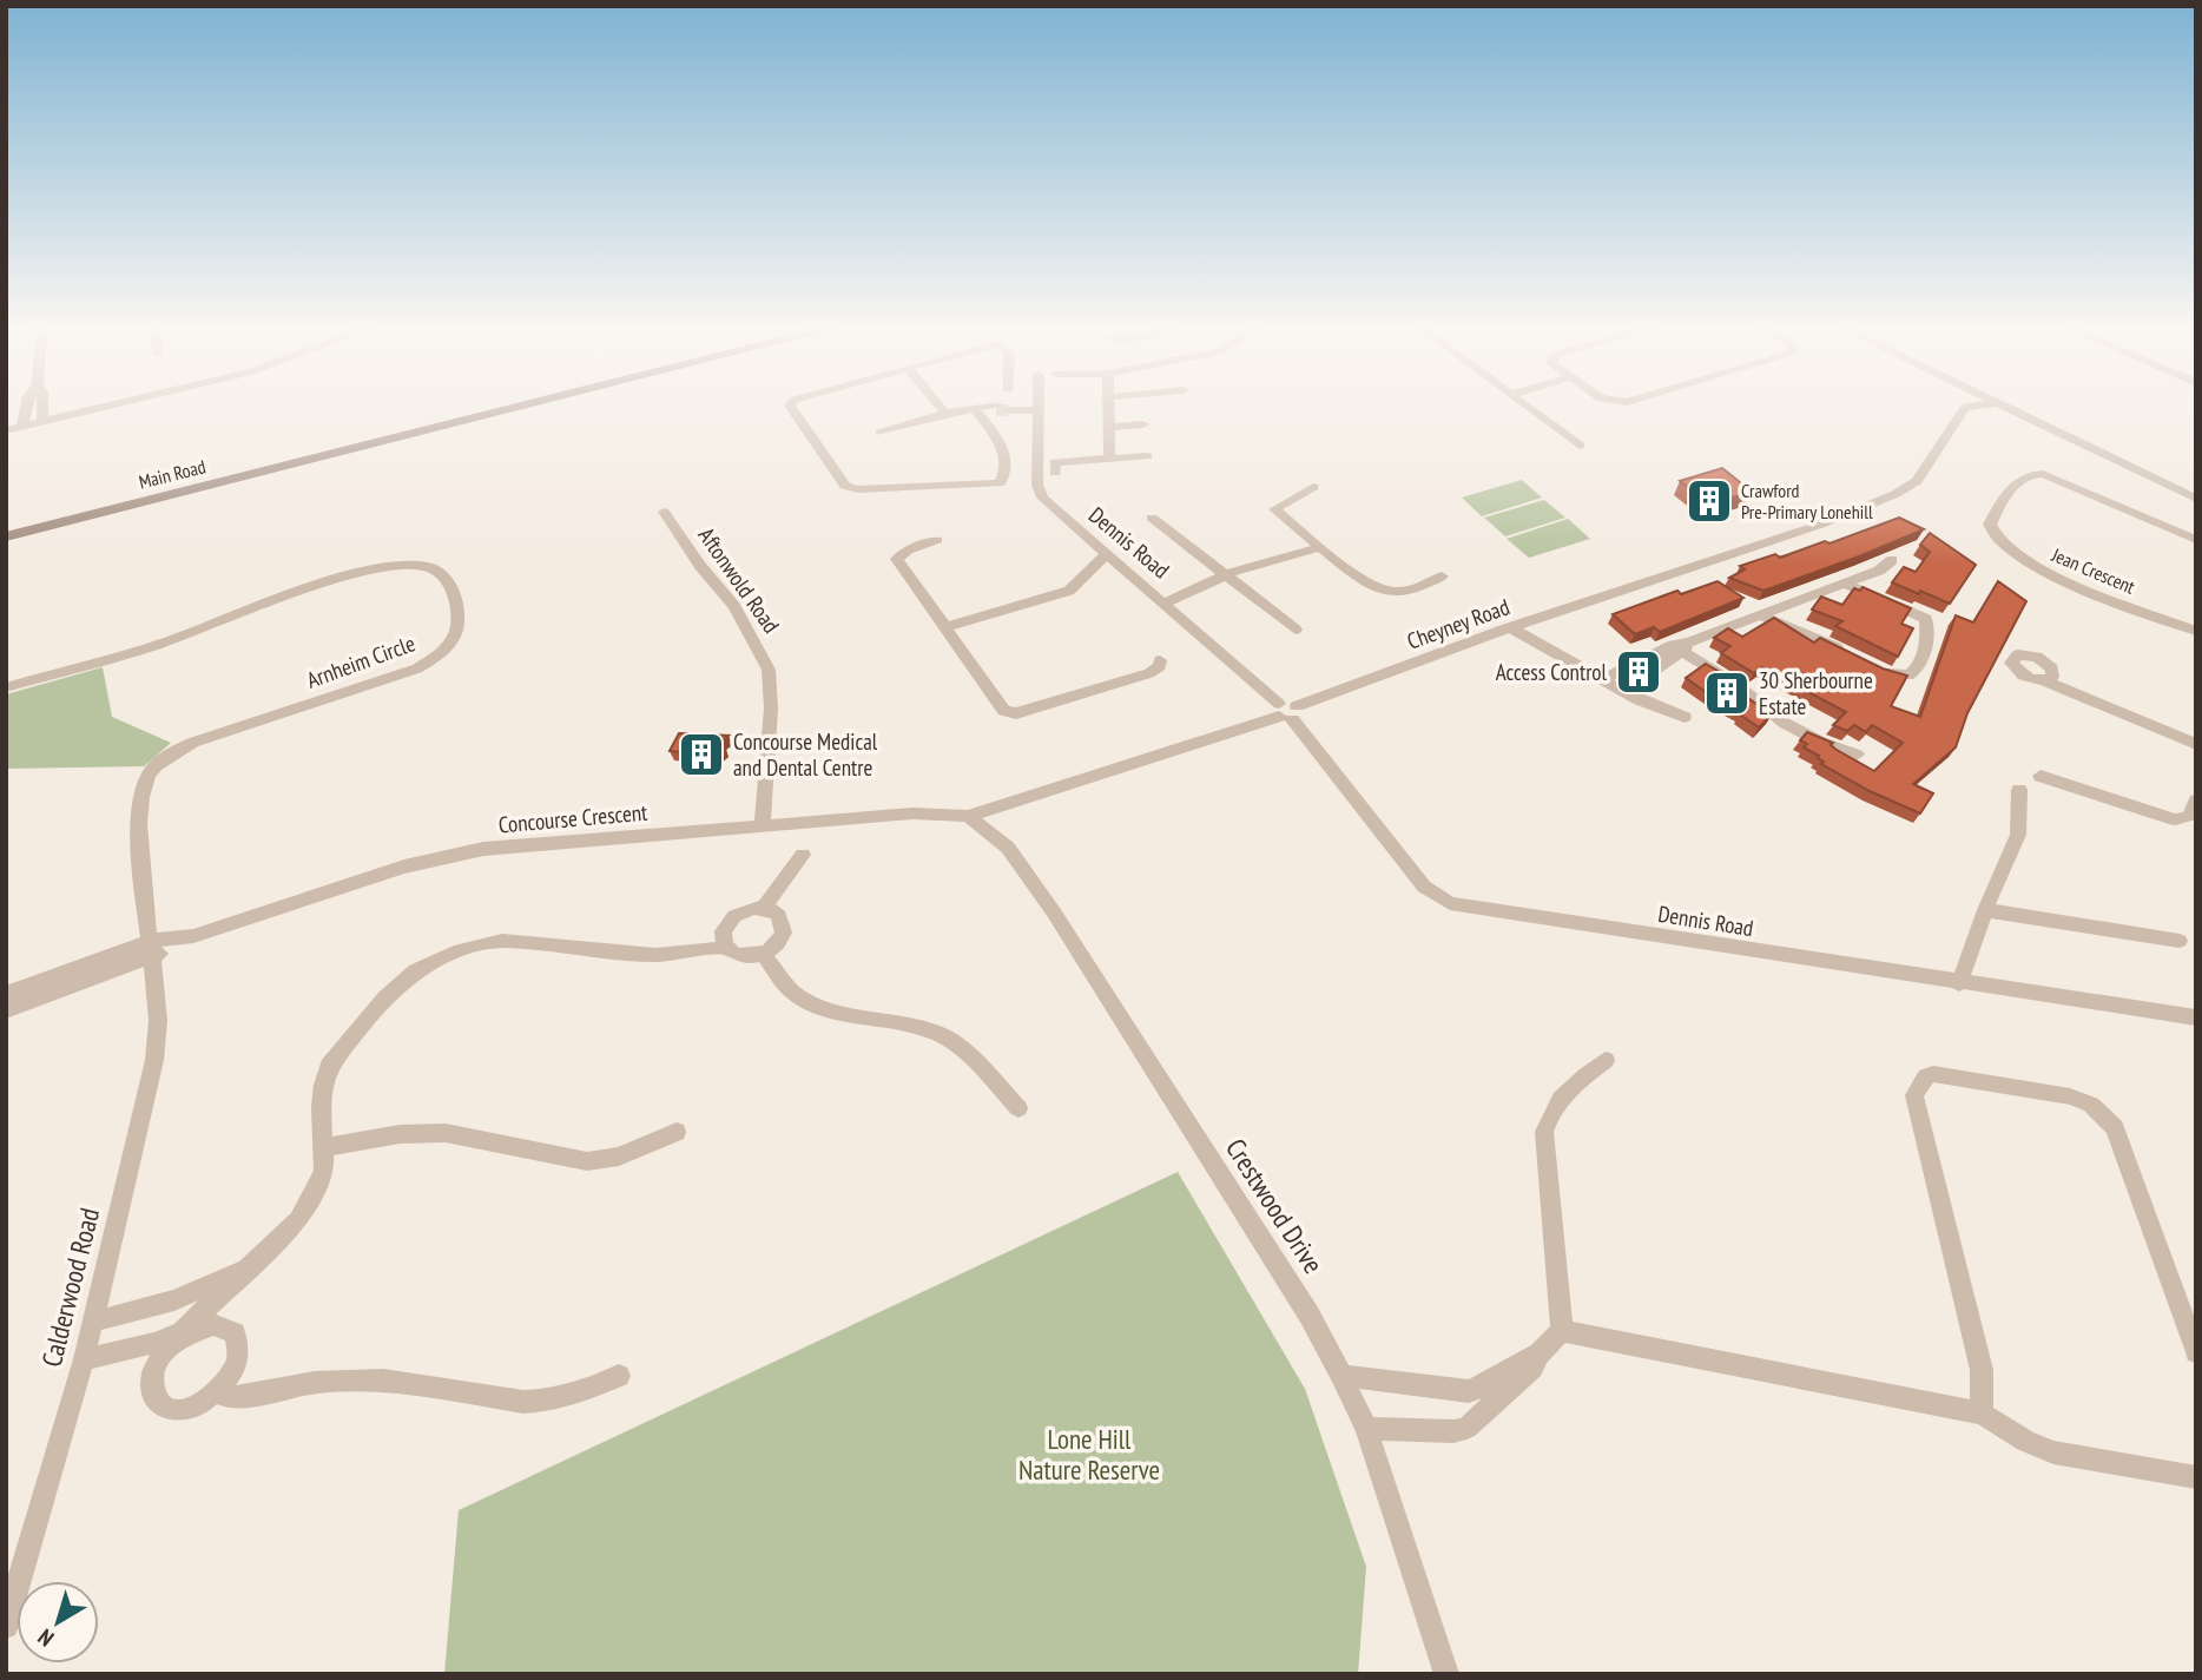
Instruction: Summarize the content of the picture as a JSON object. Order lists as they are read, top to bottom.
{
  "streets": {
    "main road": ["Main Road"],
    "street": [
      "Dennis Road",
      "Jean Crescent",
      "Aftonwold Road",
      "Cheyney Road",
      "Arnheim Circle",
      "Concourse Crescent",
      "Crestwood Drive",
      "Calderwood Road"
    ]
  },
  "crossings": [
    ["Dennis Road", "Cheyney Road"],
    ["Aftonwold Road", "Concourse Crescent"],
    ["Cheyney Road", "Concourse Crescent"],
    ["Cheyney Road", "Crestwood Drive"],
    ["Arnheim Circle", "Concourse Crescent"],
    ["Arnheim Circle", "Calderwood Road"],
    ["Concourse Crescent", "Crestwood Drive"],
    ["Concourse Crescent", "Calderwood Road"]
  ],
  "parks": ["Lone Hill Nature Reserve"],
  "places": {
    "building": [
      "Crawford Pre-Primary Lonehill",
      "Access Control",
      "30 Sherbourne Estate",
      "Concourse Medical and Dental Centre"
    ]
  },
  "north": "bottom left"
}
